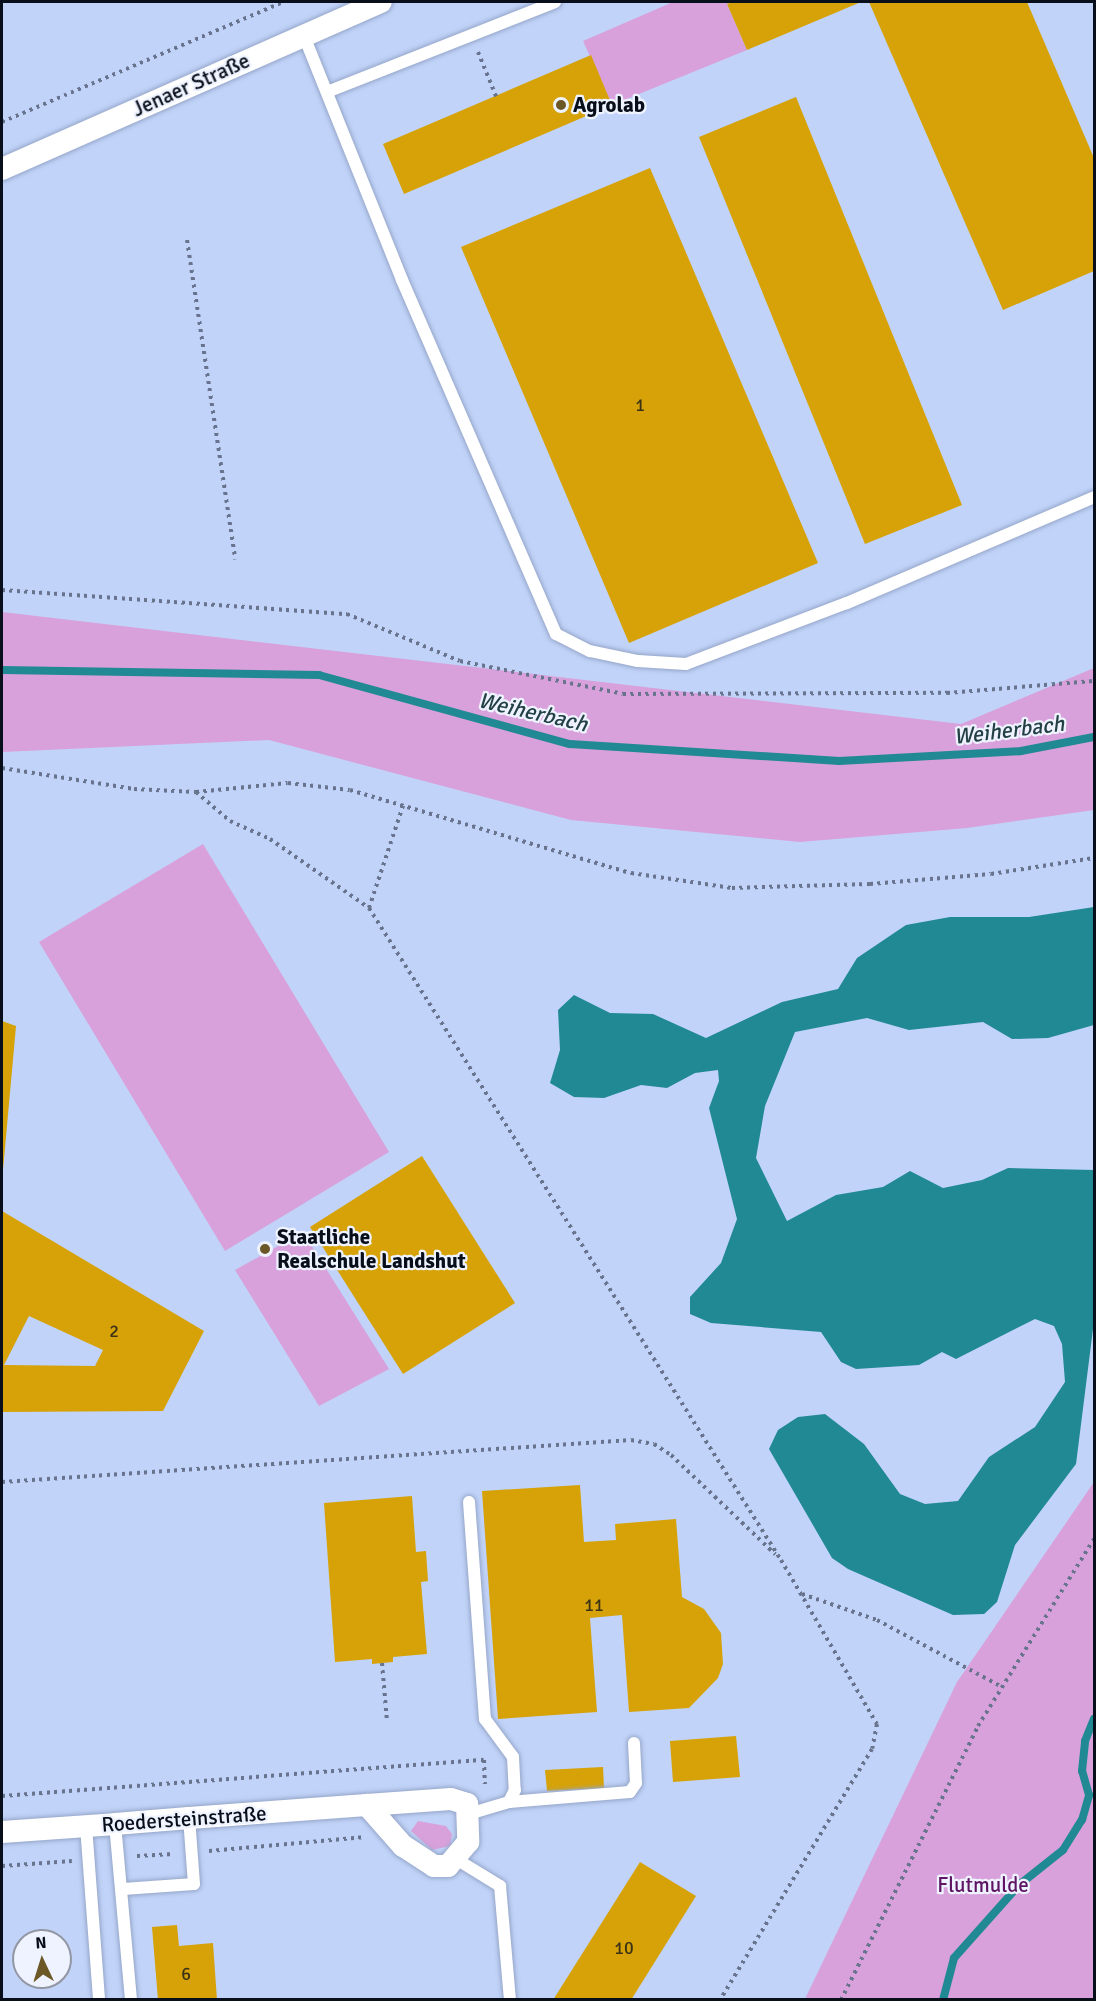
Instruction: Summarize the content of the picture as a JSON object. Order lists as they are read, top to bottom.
{
  "streets": {
    "street": ["Jenaer Straße", "Roedersteinstraße"]
  },
  "water": ["Weiherbach"],
  "parks": ["Flutmulde"],
  "places": ["Agrolab", "Staatliche Realschule Landshut"],
  "house_numbers": [
    "1",
    "2",
    "11",
    "10",
    "6"
  ],
  "north": "top"
}
